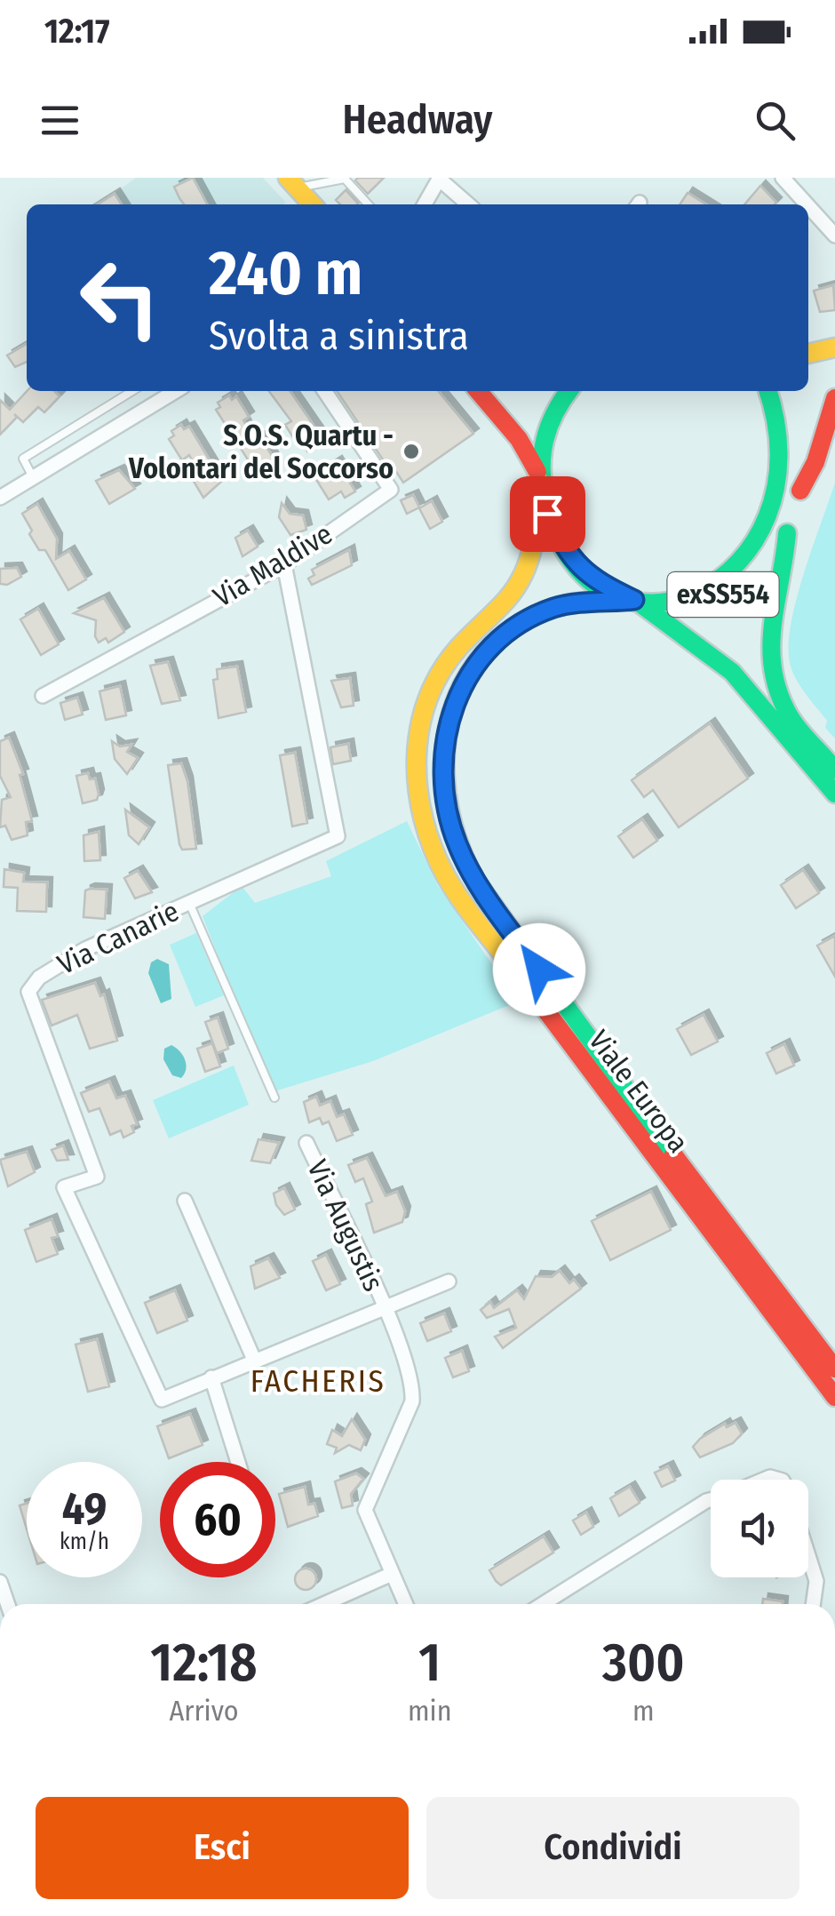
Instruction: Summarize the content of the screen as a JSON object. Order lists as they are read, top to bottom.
{
  "streets": {
    "main road": ["exSS554", "Viale Europa"],
    "street": ["Via Maldive", "Via Canarie", "Via Augustis"]
  },
  "crossings": [
    ["Via Maldive", "Via Canarie"],
    ["exSS554", "Viale Europa"],
    ["Via Canarie", "Via Augustis"]
  ],
  "districts": ["FACHERIS"],
  "places": ["S.O.S. Quartu - Volontari del Soccorso"],
  "page": {
    "status": "12:17",
    "header": "Headway",
    "turn": ["240 m", "Svolta a sinistra"],
    "speed": "49 km/h",
    "limit": "60",
    "eta": [
      "12:18",
      "Arrivo",
      "1",
      "min",
      "300",
      "m"
    ],
    "buttons": ["Esci", "Condividi"]
  }
}
